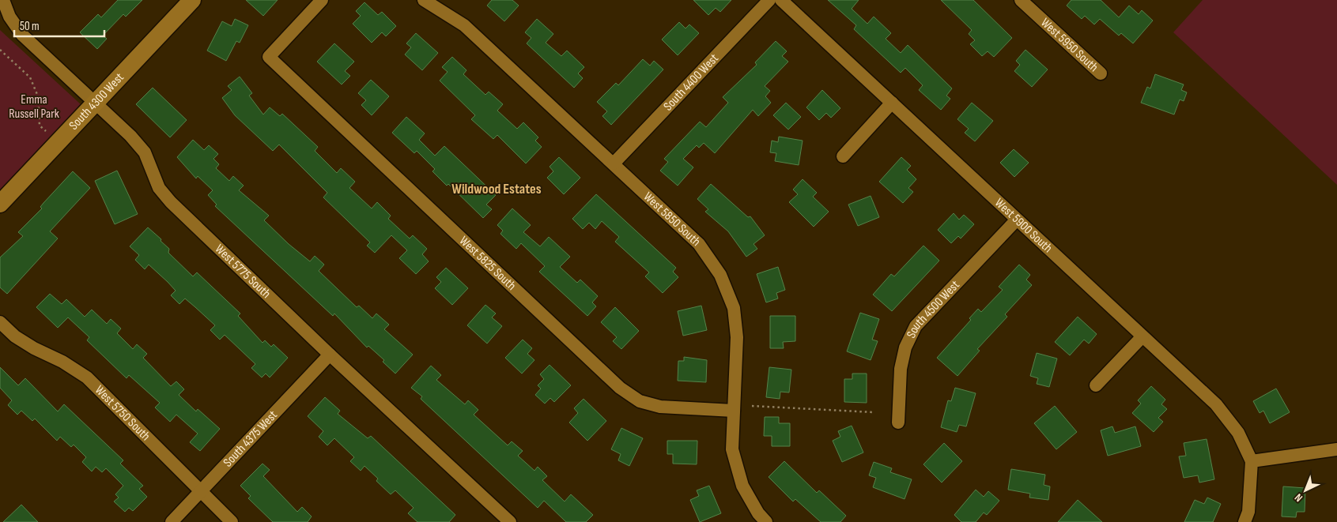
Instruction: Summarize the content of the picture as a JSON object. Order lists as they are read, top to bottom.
{
  "streets": {
    "main road": ["South 4300 West"],
    "street": [
      "West 5950 South",
      "South 4400 West",
      "West 5850 South",
      "West 5900 South",
      "West 5825 South",
      "West 5775 South",
      "South 4500 West",
      "West 5750 South",
      "South 4375 West"
    ]
  },
  "crossings": [
    ["South 4400 West", "West 5850 South"],
    ["South 4300 West", "West 5775 South"],
    ["West 5850 South", "West 5825 South"],
    ["West 5900 South", "South 4500 West"],
    ["West 5775 South", "South 4375 West"],
    ["West 5750 South", "South 4375 West"]
  ],
  "districts": ["Wildwood Estates"],
  "parks": ["Emma Russell Park"],
  "scale_bar": "50 m",
  "north": "bottom left"
}
